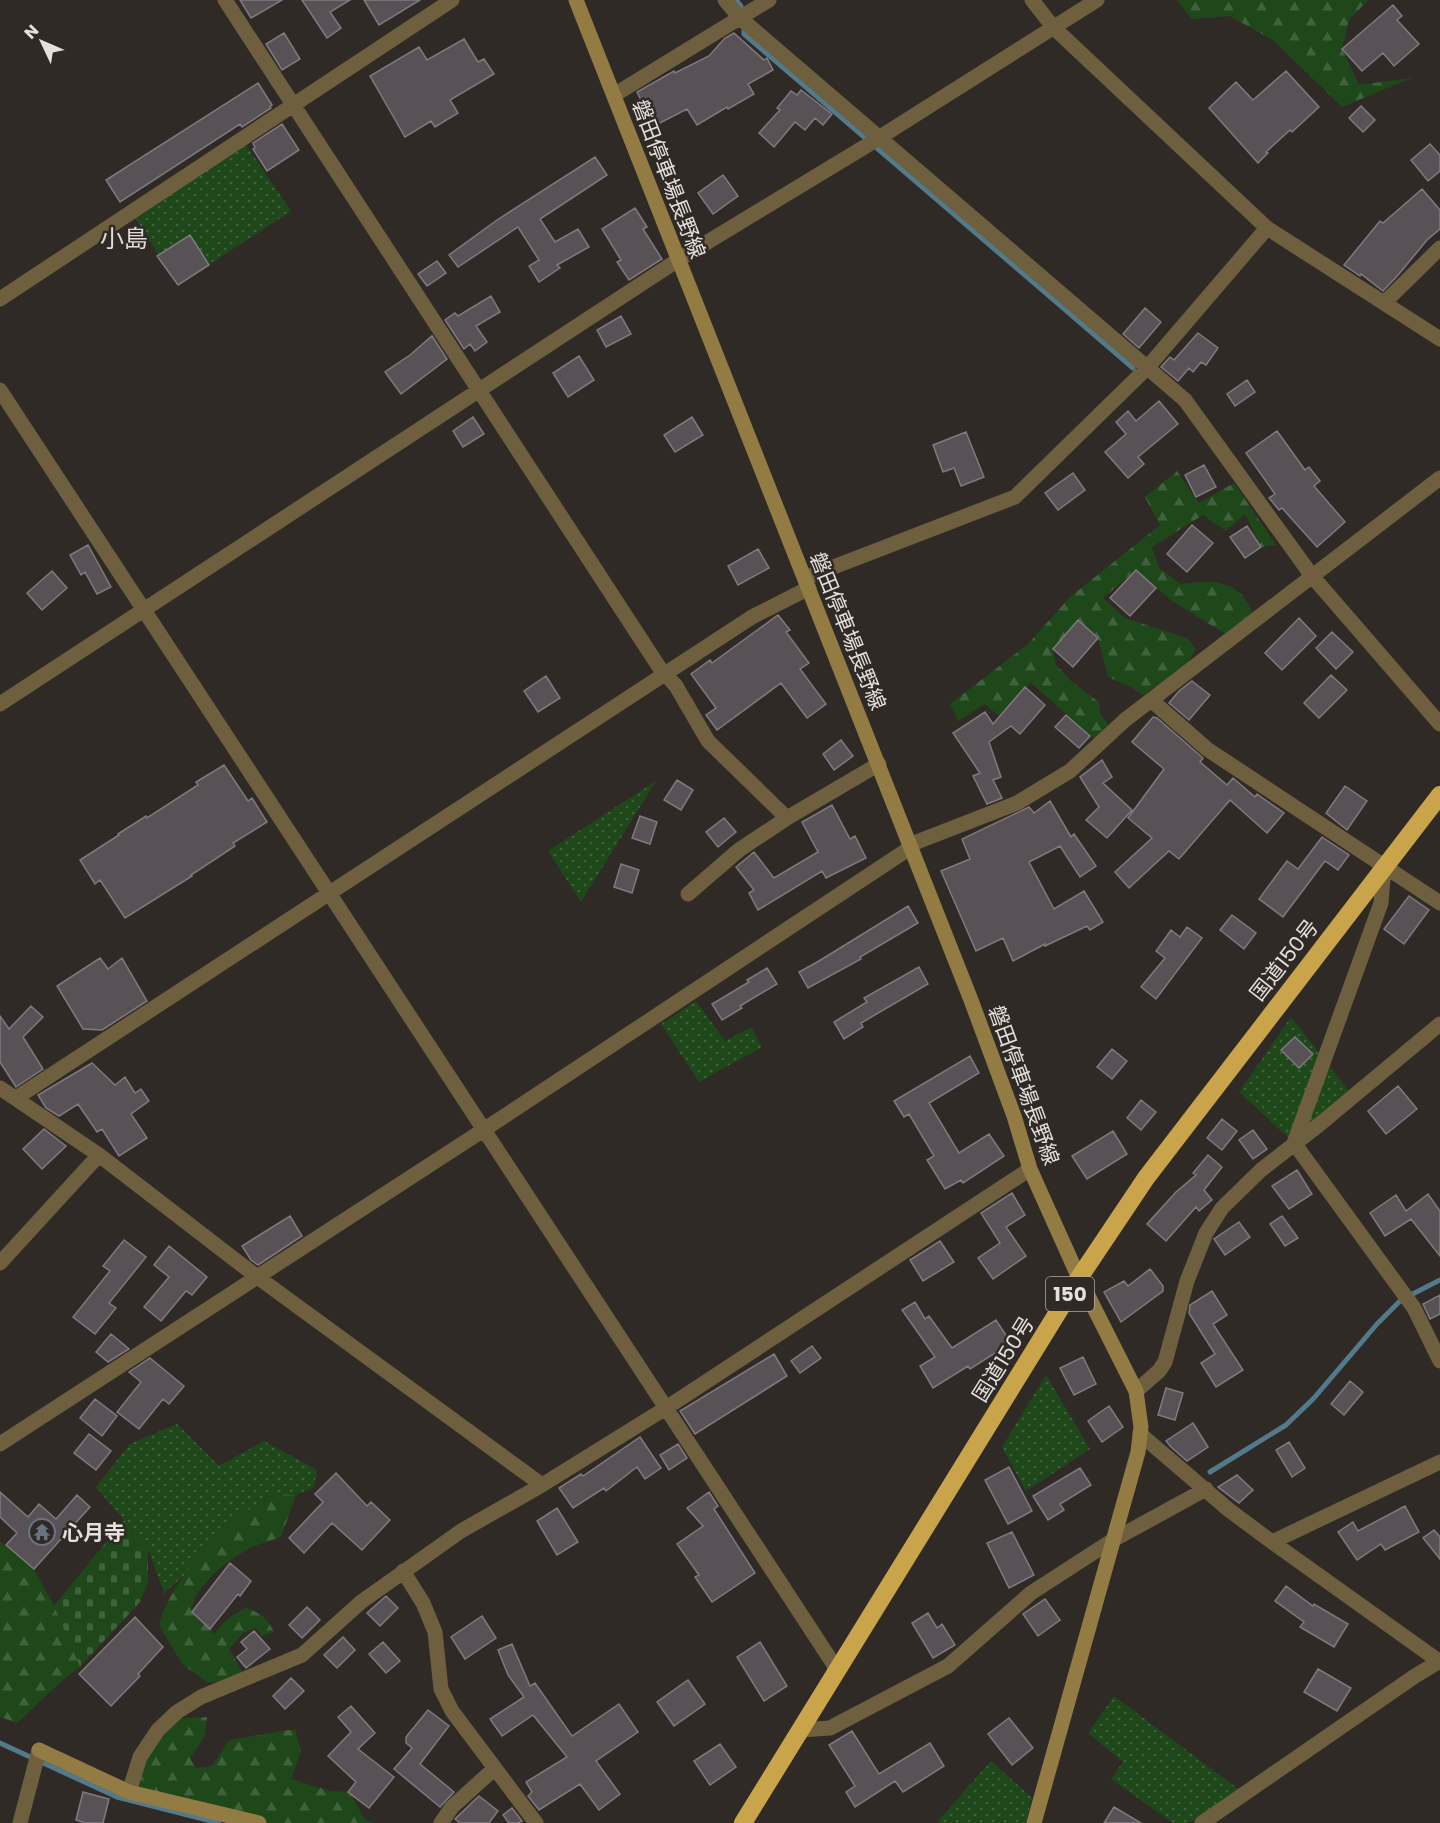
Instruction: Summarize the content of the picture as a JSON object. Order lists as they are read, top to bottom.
{
  "streets": {
    "highway": ["国道150号", "150"],
    "main road": ["磐田停車場長野線"]
  },
  "crossings": [
    ["磐田停車場長野線", "国道150号"]
  ],
  "districts": ["小島"],
  "places": {
    "temple": ["心月寺"]
  },
  "north": "top left"
}
